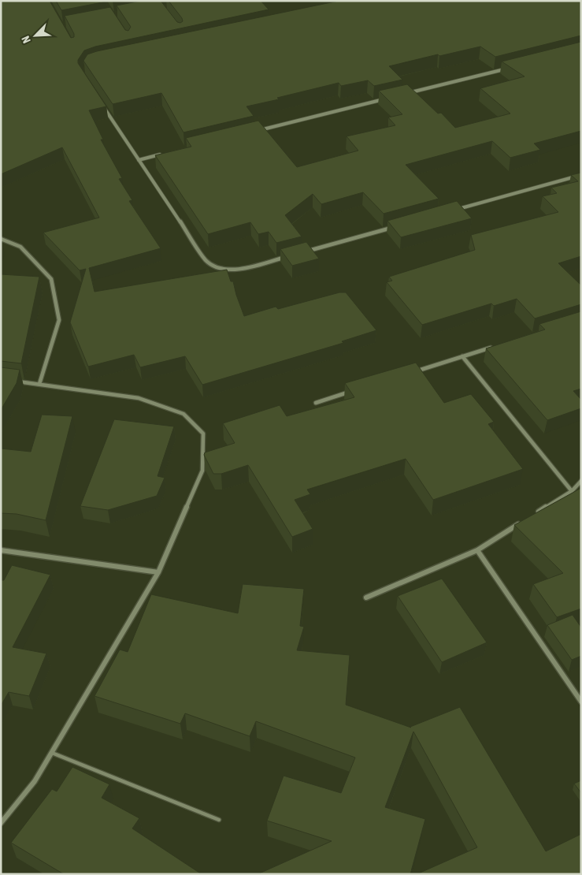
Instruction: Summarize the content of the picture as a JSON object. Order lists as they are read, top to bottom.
{
  "north": "bottom left"
}
